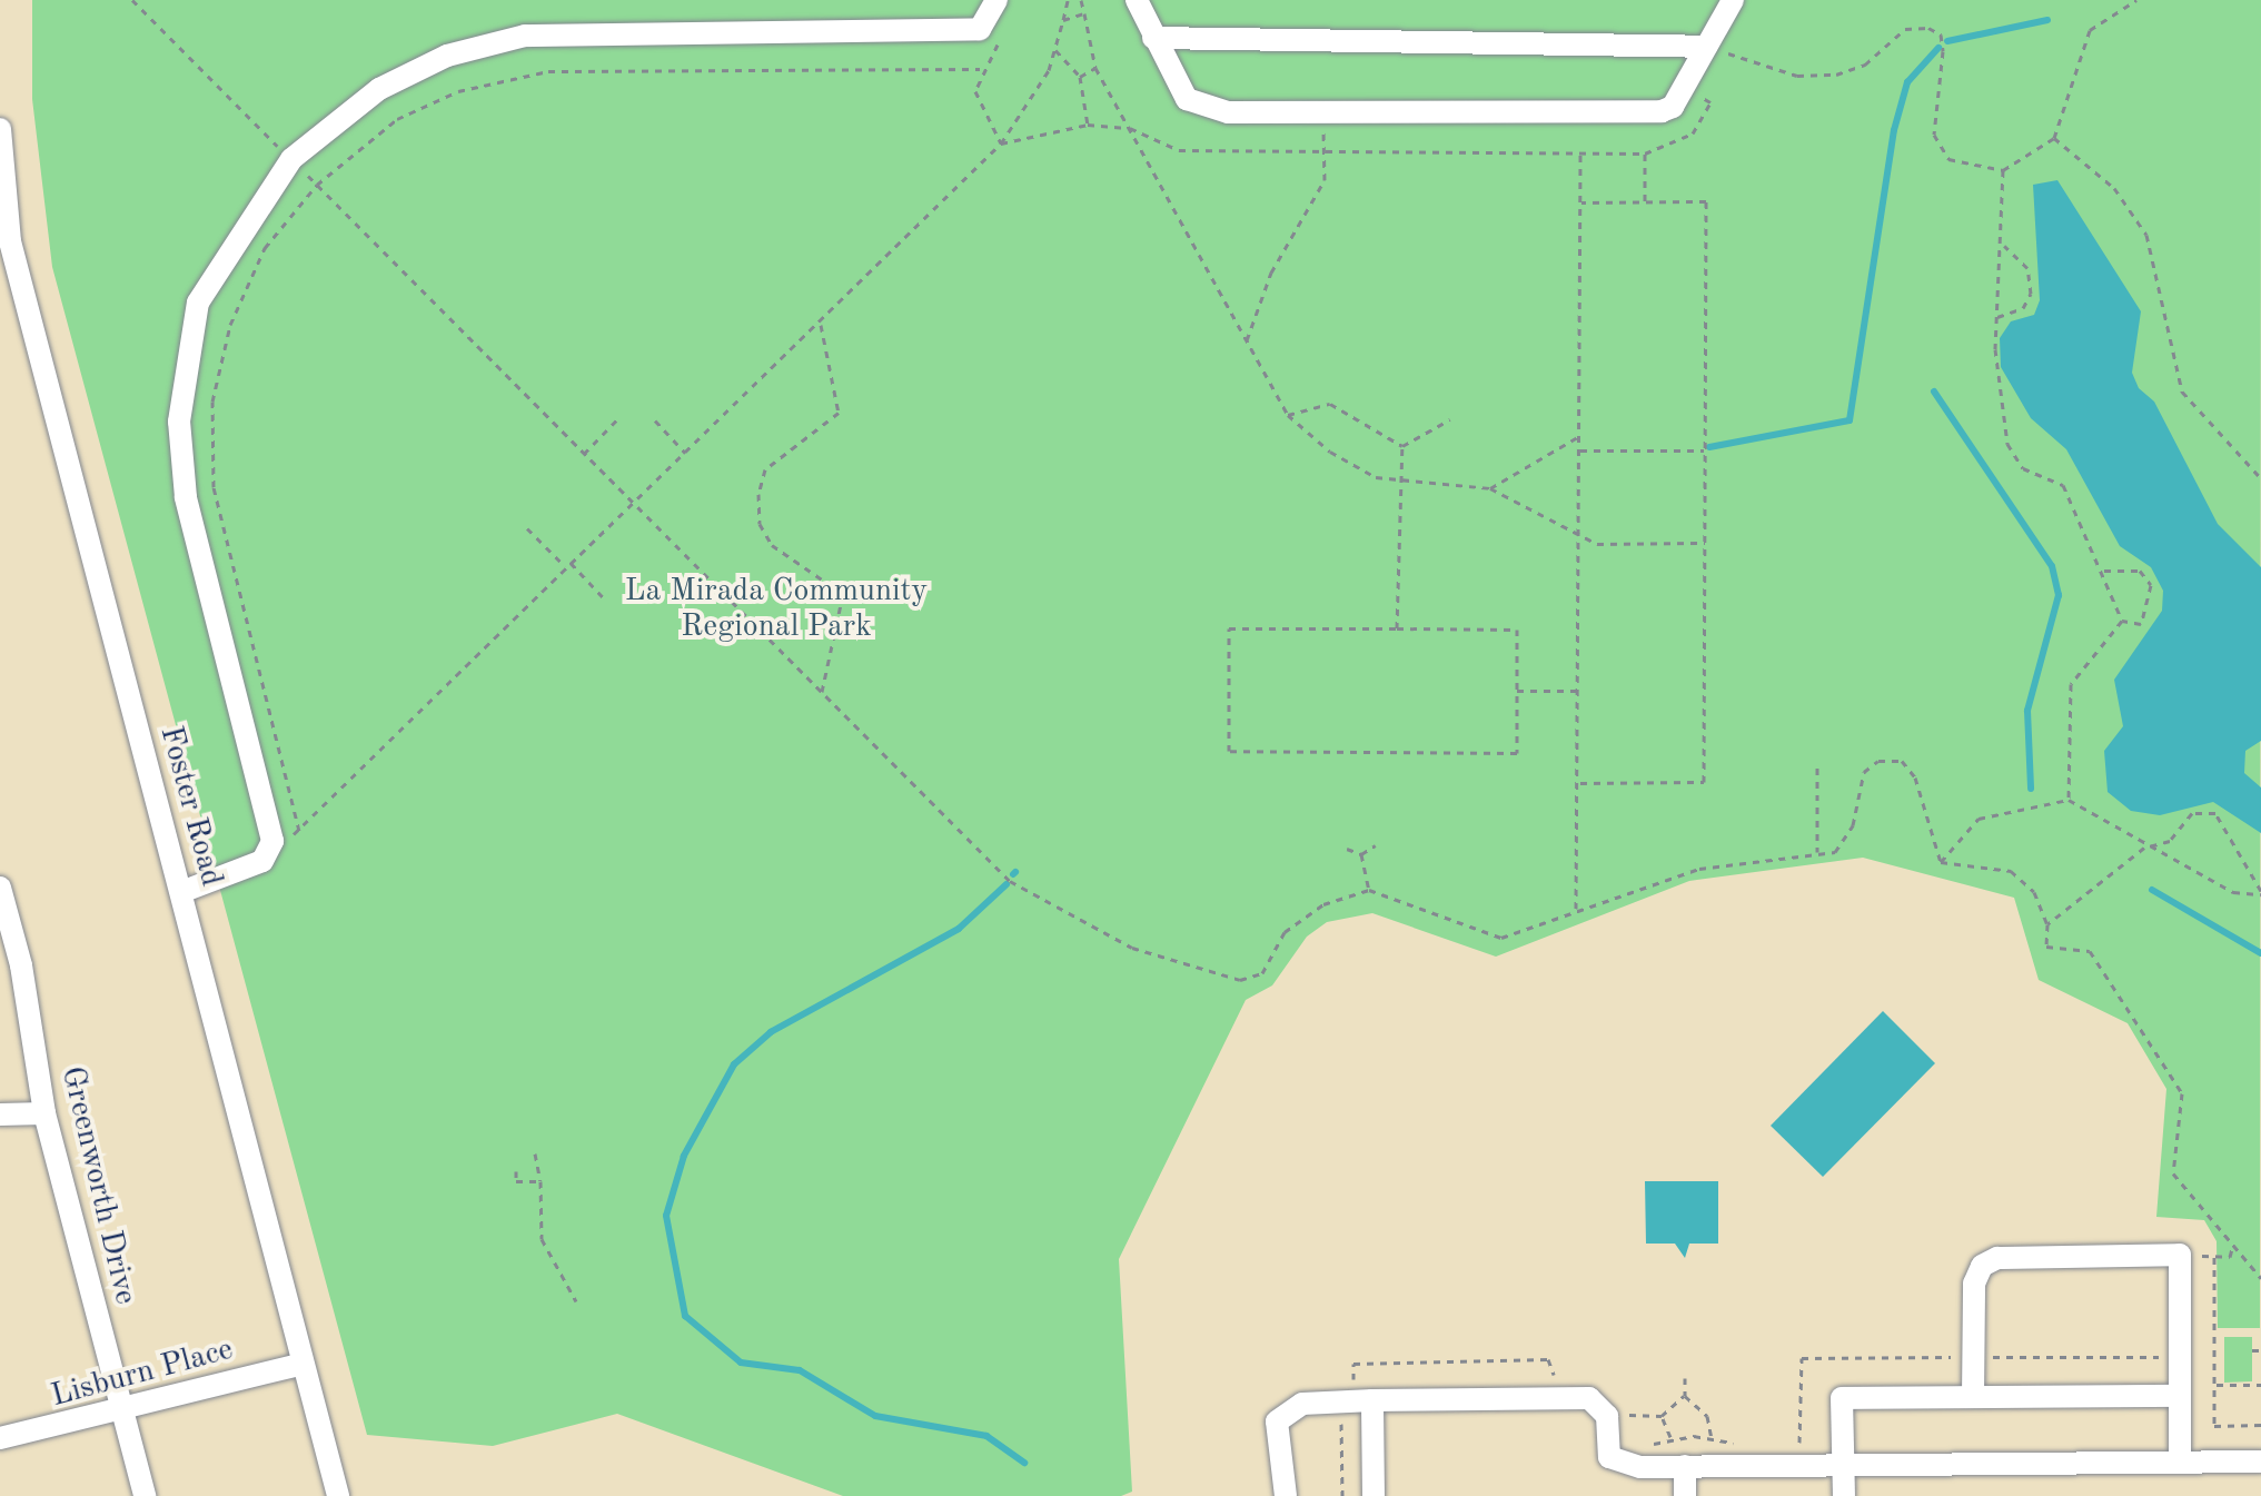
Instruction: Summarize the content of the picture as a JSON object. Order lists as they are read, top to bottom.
{
  "streets": {
    "street": ["Foster Road", "Greenworth Drive", "Lisburn Place"]
  },
  "crossings": [
    ["Foster Road", "Lisburn Place"],
    ["Greenworth Drive", "Lisburn Place"]
  ],
  "parks": ["La Mirada Community Regional Park"]
}
